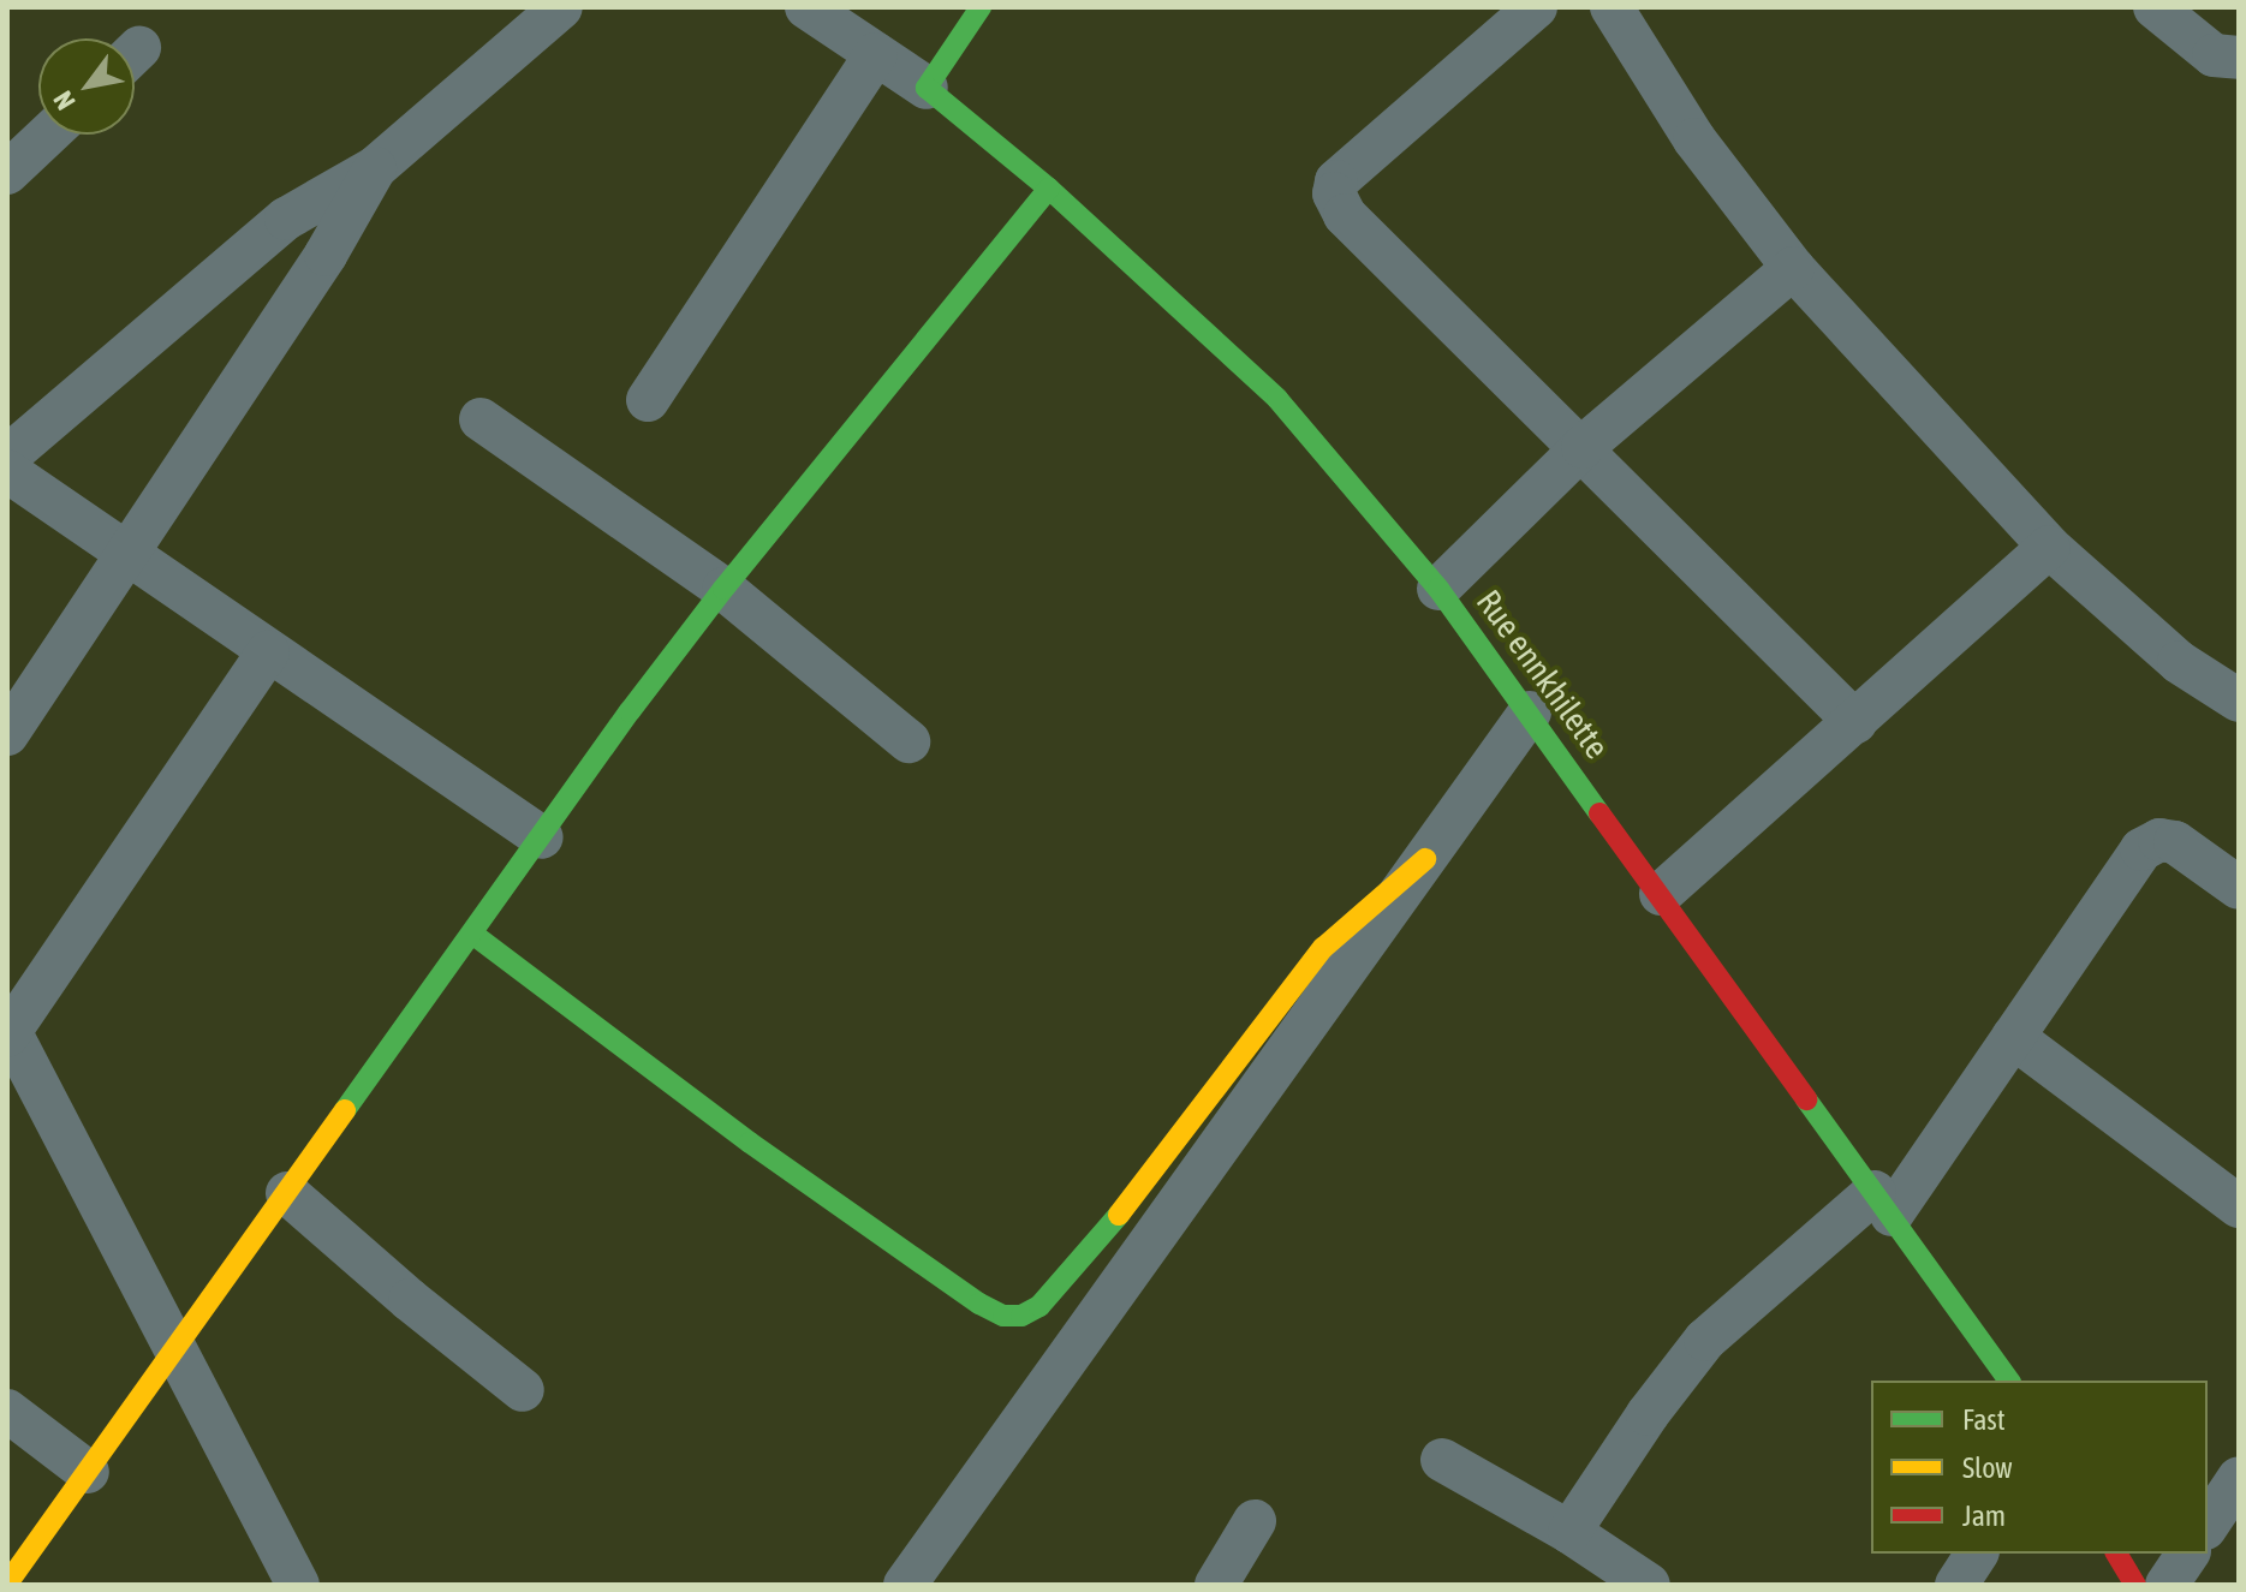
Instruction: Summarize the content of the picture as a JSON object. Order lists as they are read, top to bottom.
{
  "streets": {
    "street": ["Rue ennkhilette"]
  },
  "legend": ["Fast", "Slow", "Jam"],
  "north": "bottom left"
}
